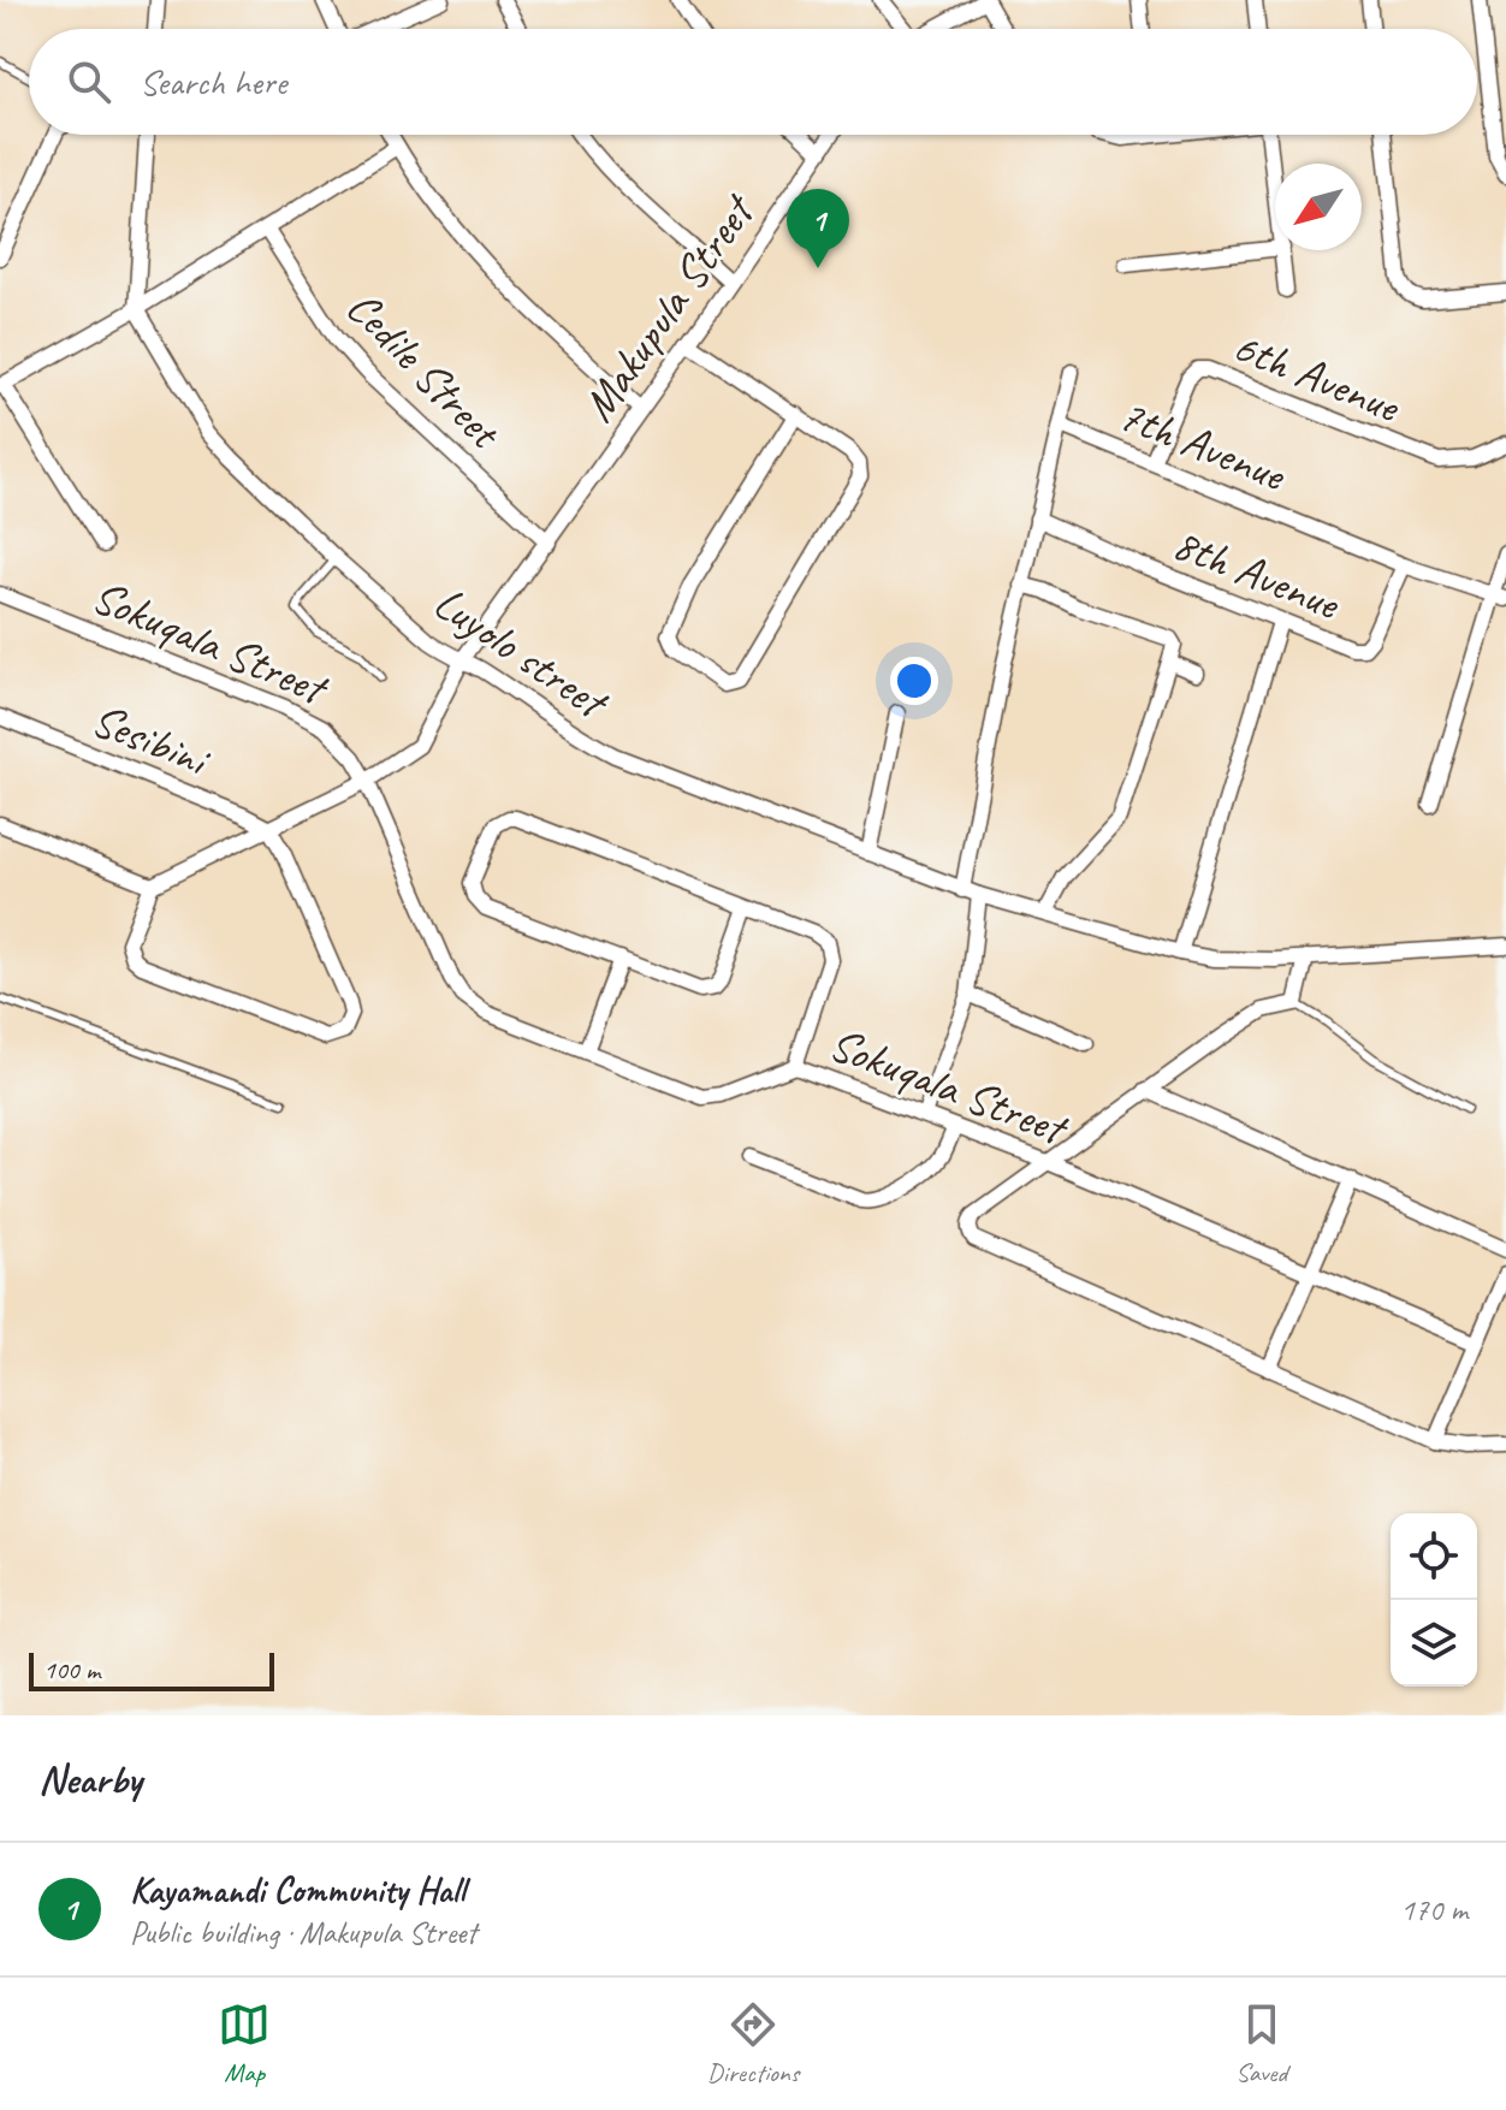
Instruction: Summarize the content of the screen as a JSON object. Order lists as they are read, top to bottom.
{
  "streets": {
    "street": [
      "Makupula Street",
      "Cedile Street",
      "6th Avenue",
      "7th Avenue",
      "8th Avenue",
      "Sokuqala Street",
      "Luyolo street",
      "Sesibini"
    ]
  },
  "crossings": [
    ["Makupula Street", "Cedile Street"],
    ["Makupula Street", "Sokuqala Street"],
    ["Makupula Street", "Luyolo street"],
    ["Makupula Street", "Sesibini"],
    ["6th Avenue", "7th Avenue"],
    ["7th Avenue", "8th Avenue"],
    ["7th Avenue", "Luyolo street"]
  ],
  "scale_bar": "100 m",
  "north": "bottom left",
  "page": {
    "search": "Search here",
    "pins": "1",
    "scale": "100 m",
    "heading": "Nearby",
    "list": [
      {
        "mark": "1",
        "name": "Kayamandi Community Hall",
        "note": "Public building · Makupula Street",
        "value": "170 m"
      }
    ],
    "nav": ["Map", "Directions", "Saved"]
  }
}
